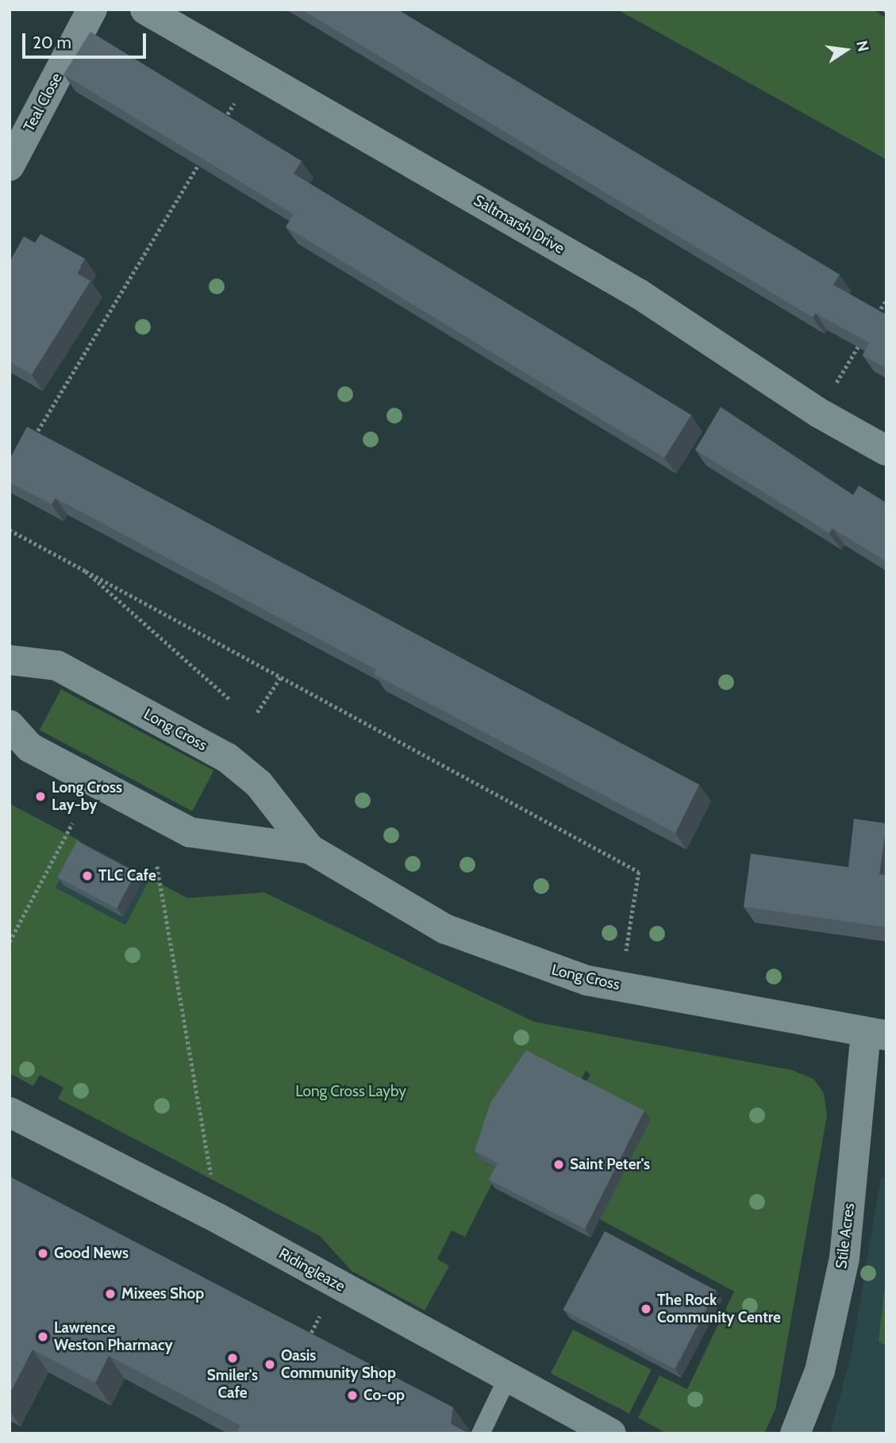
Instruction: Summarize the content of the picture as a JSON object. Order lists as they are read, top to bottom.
{
  "streets": {
    "street": [
      "Teal Close",
      "Saltmarsh Drive",
      "Long Cross",
      "Stile Acres",
      "Ridingleaze"
    ]
  },
  "crossings": [
    ["Long Cross", "Stile Acres"]
  ],
  "parks": ["Long Cross Layby"],
  "places": [
    "Long Cross Lay-by",
    "TLC Cafe",
    "Saint Peter's",
    "Good News",
    "Mixees Shop",
    "The Rock Community Centre",
    "Lawrence Weston Pharmacy",
    "Smiler's Cafe",
    "Oasis Community Shop",
    "Co-op"
  ],
  "scale_bar": "20 m",
  "north": "right"
}
